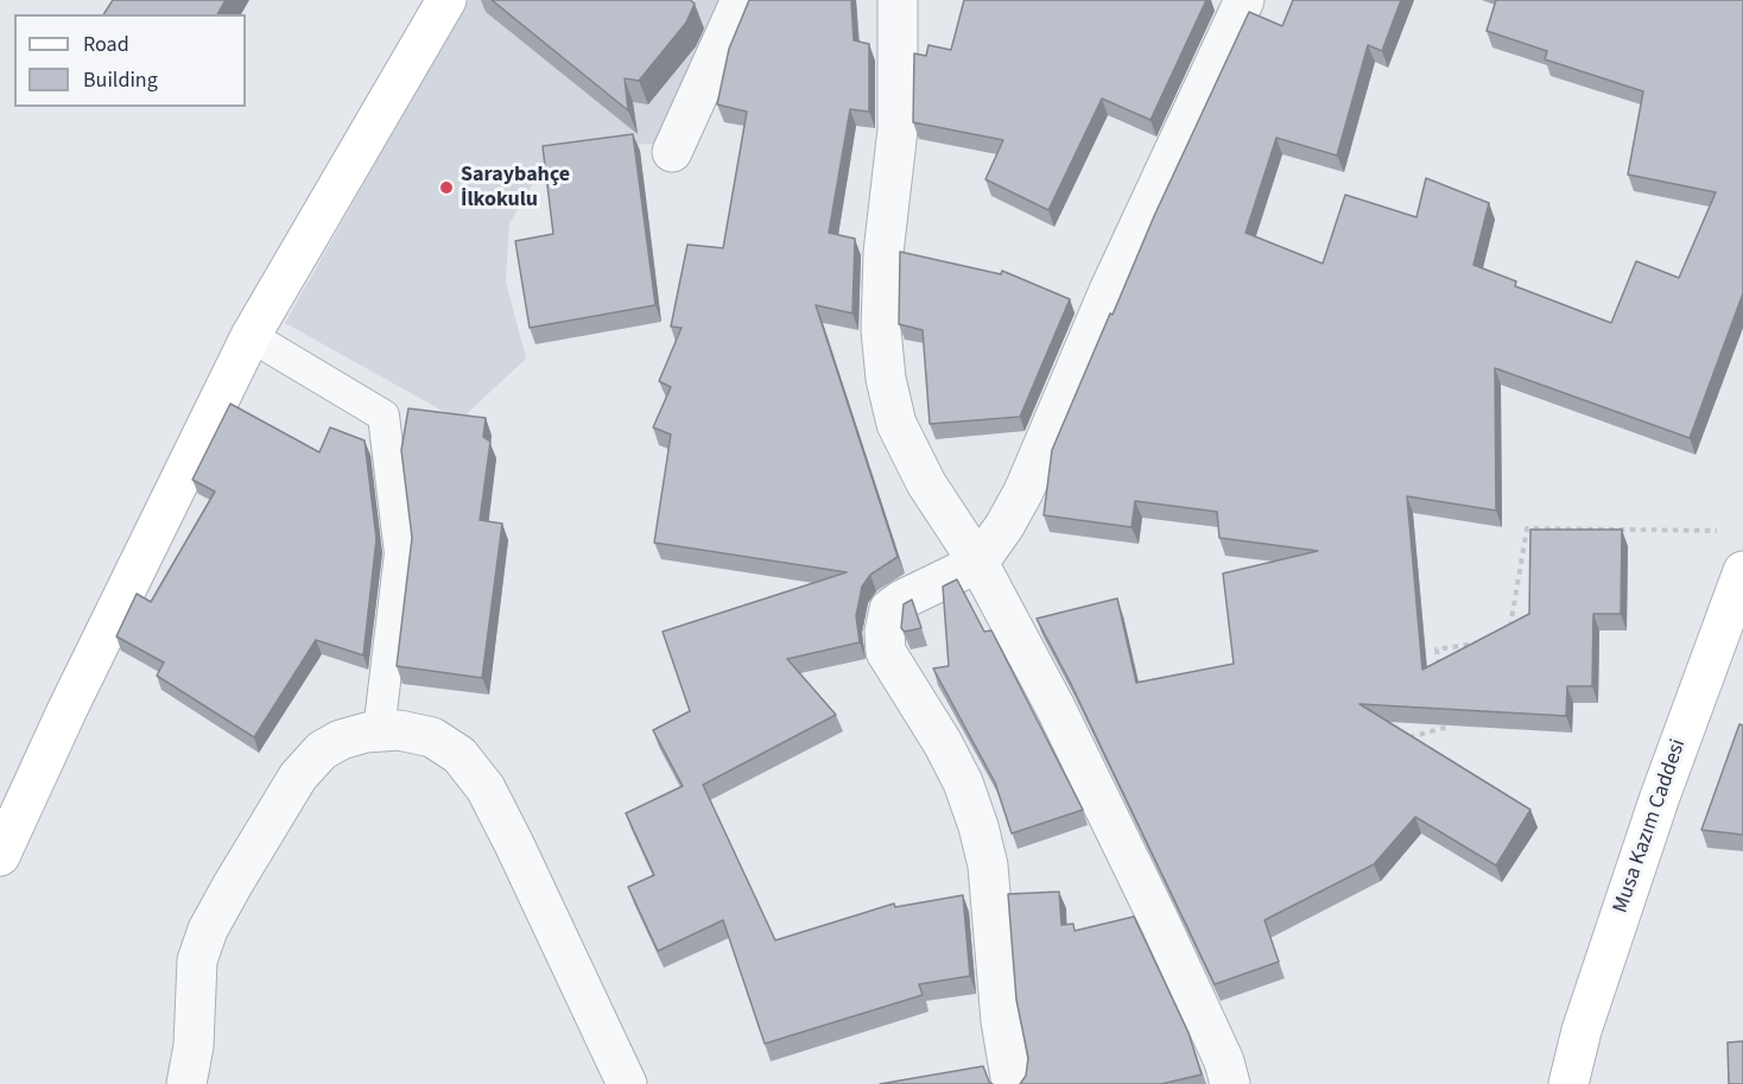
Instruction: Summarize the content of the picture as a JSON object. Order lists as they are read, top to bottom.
{
  "streets": {
    "main road": ["Musa Kazım Caddesi"]
  },
  "places": ["Saraybahçe İlkokulu"],
  "legend": ["Road", "Building"]
}
